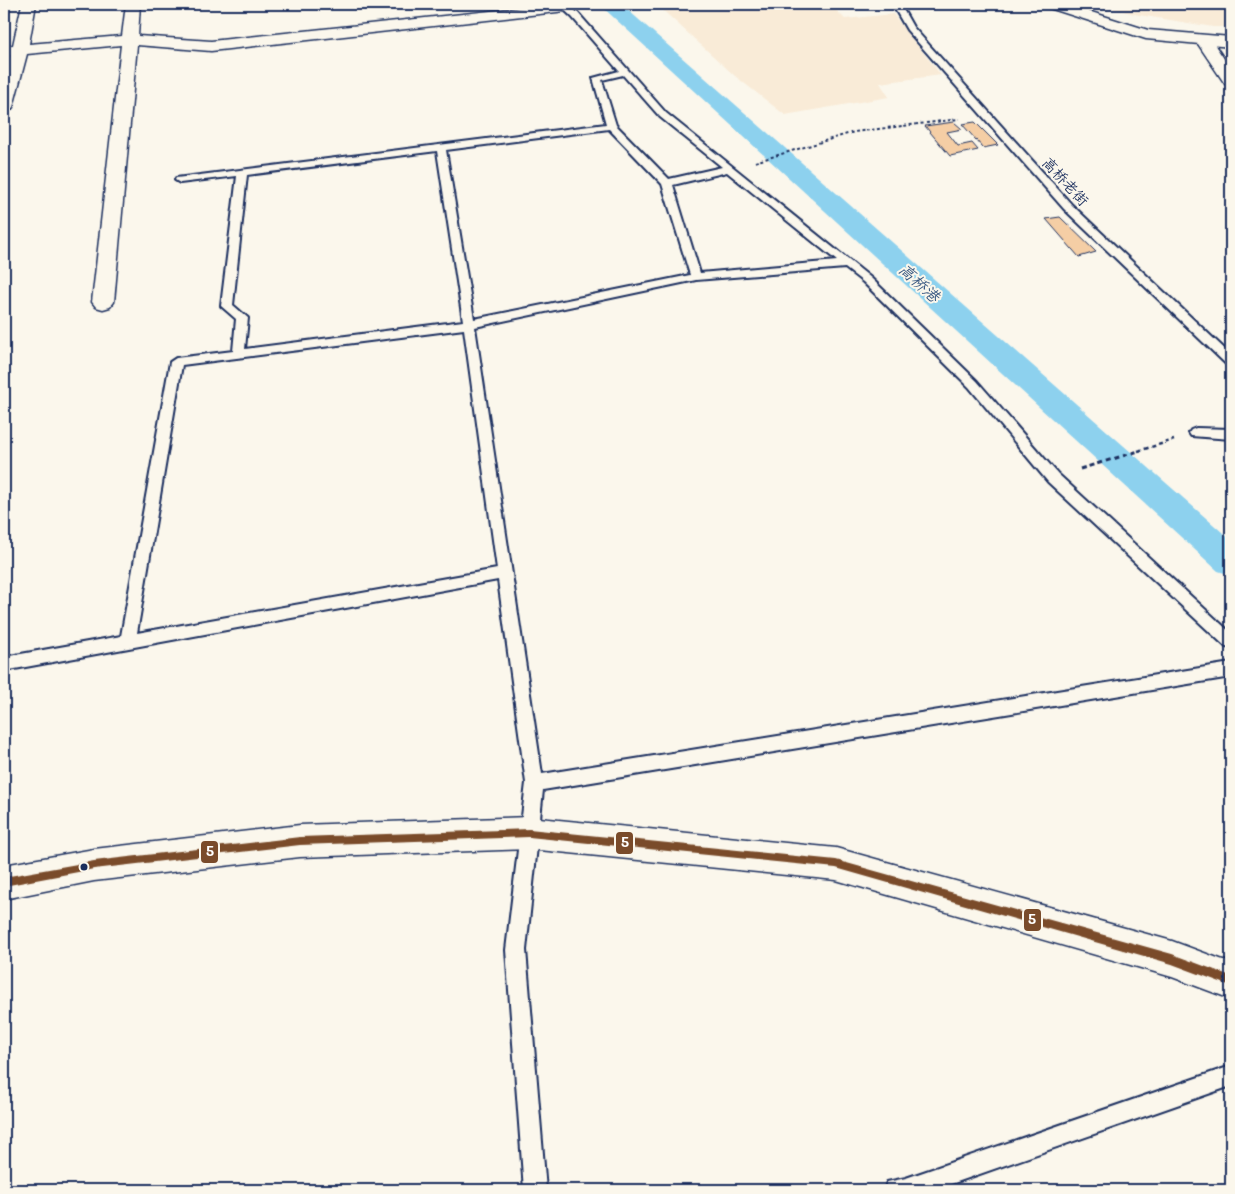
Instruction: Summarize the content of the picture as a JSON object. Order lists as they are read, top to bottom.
{
  "streets": {
    "lane": ["高桥老街"]
  },
  "water": ["高桥港"],
  "lines": ["transit line 5"]
}
